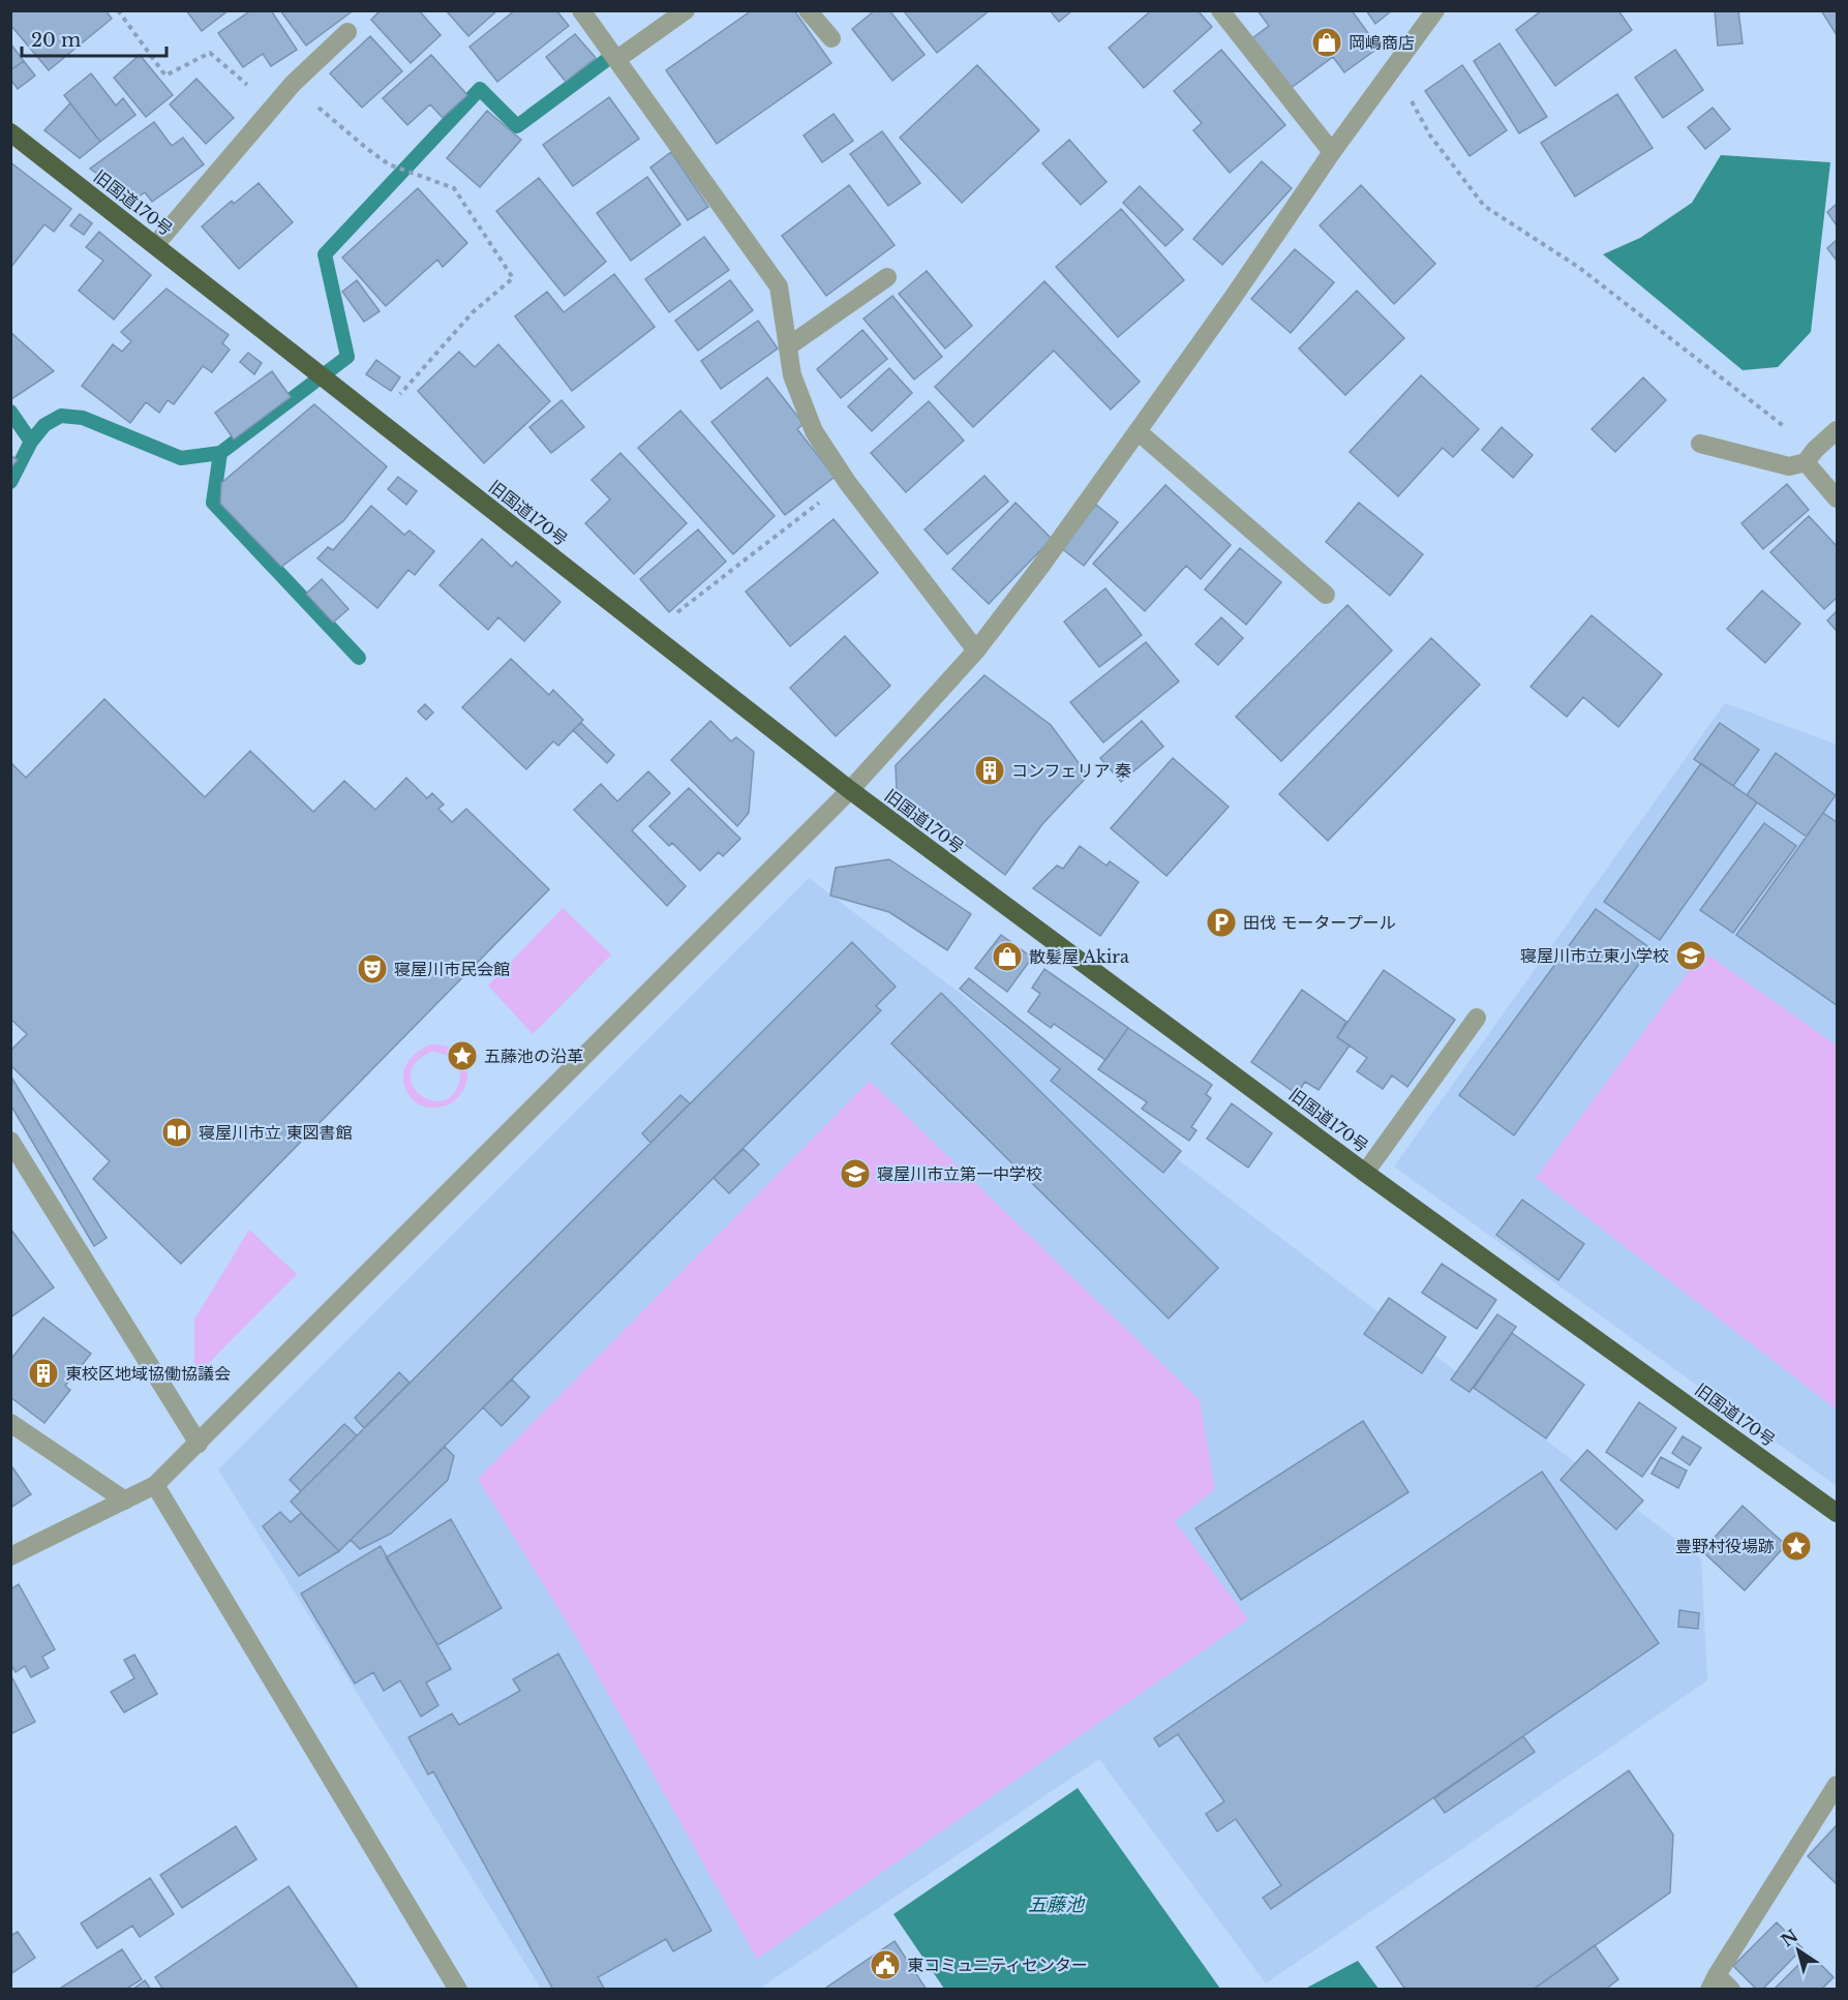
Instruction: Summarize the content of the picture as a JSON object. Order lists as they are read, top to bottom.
{
  "streets": {
    "highway": ["旧国道170号"]
  },
  "water": ["五藤池"],
  "places": {
    "shop": ["岡嶋商店", "散髪屋 Akira"],
    "building": ["コンフェリア 秦", "東校区地域協働協議会"],
    "parking": ["田伐 モータープール"],
    "school or university": ["寝屋川市立東小学校", "寝屋川市立第一中学校"],
    "theatre": ["寝屋川市民会館"],
    "place": ["五藤池の沿革", "豊野村役場跡"],
    "library": ["寝屋川市立 東図書館"],
    "public building": ["東コミュニティセンター"]
  },
  "scale_bar": "20 m",
  "north": "top left"
}
